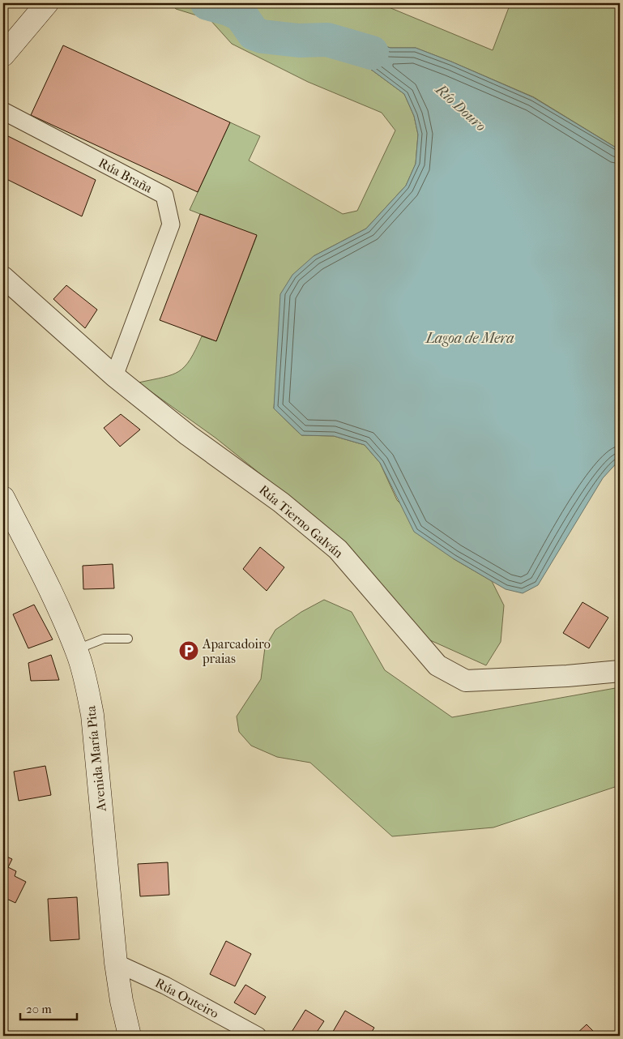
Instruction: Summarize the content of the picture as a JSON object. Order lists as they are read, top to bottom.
{
  "streets": {
    "main road": ["Avenida María Pita"],
    "street": ["Rúa Braña", "Rúa Tierno Galván", "Rúa Outeiro"]
  },
  "crossings": [
    ["Rúa Braña", "Rúa Tierno Galván"],
    ["Avenida María Pita", "Rúa Outeiro"]
  ],
  "water": ["Río Douro", "Lagoa de Mera"],
  "places": {
    "parking": ["Aparcadoiro praias"]
  },
  "scale_bar": "20 m"
}
